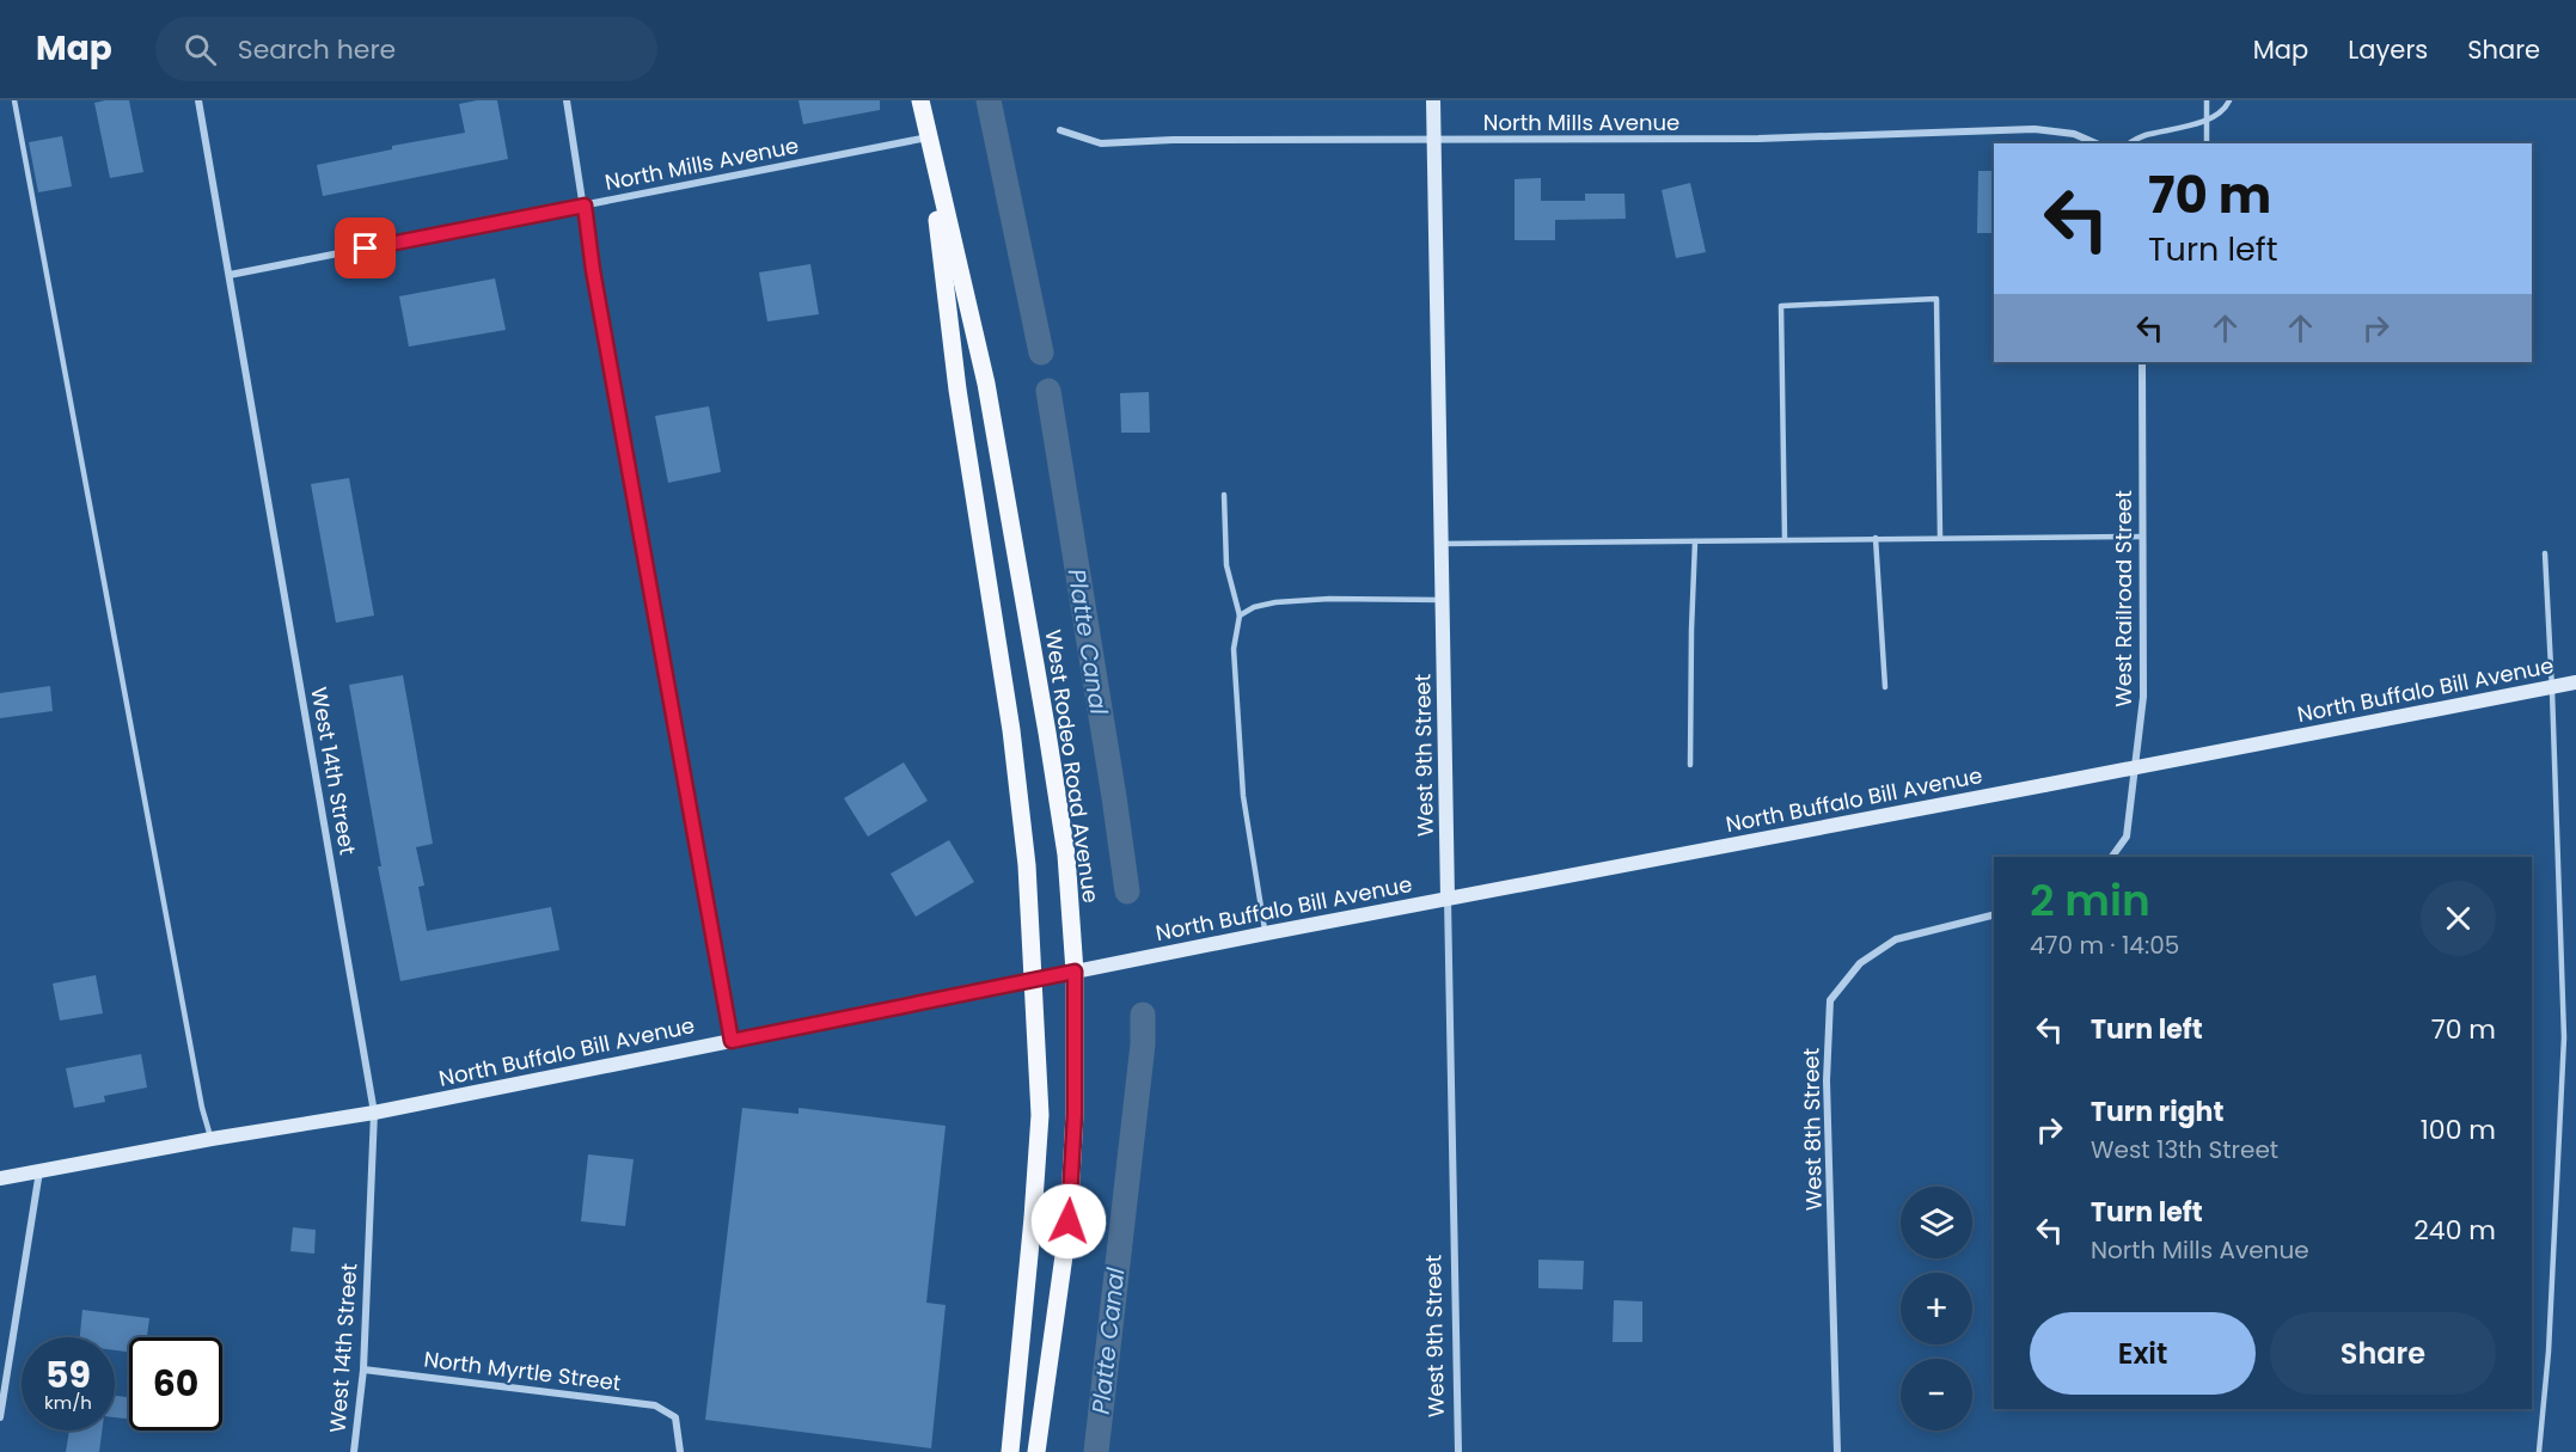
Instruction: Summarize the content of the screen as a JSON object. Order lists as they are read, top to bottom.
{
  "streets": {
    "main road": ["West Rodeo Road Avenue"],
    "street": [
      "North Mills Avenue",
      "West Railroad Street",
      "North Buffalo Bill Avenue",
      "West 9th Street",
      "West 14th Street",
      "West 8th Street",
      "North Myrtle Street"
    ]
  },
  "crossings": [
    ["North Mills Avenue", "West 9th Street"],
    ["North Mills Avenue", "West Rodeo Road Avenue"],
    ["North Mills Avenue", "West 14th Street"],
    ["North Buffalo Bill Avenue", "West 9th Street"],
    ["North Buffalo Bill Avenue", "West Rodeo Road Avenue"],
    ["North Buffalo Bill Avenue", "West 14th Street"],
    ["West 14th Street", "North Myrtle Street"]
  ],
  "water": ["Platte Canal"],
  "page": {
    "header": "Map",
    "search": "Search here",
    "nav": ["Map", "Layers", "Share"],
    "turn": ["70 m", "Turn left"],
    "heading": ["2 min", "470 m · 14:05"],
    "list": [
      {
        "name": "Turn left",
        "value": "70 m"
      },
      {
        "name": "Turn right",
        "note": "West 13th Street",
        "value": "100 m"
      },
      {
        "name": "Turn left",
        "note": "North Mills Avenue",
        "value": "240 m"
      }
    ],
    "map_buttons": ["+", "−"],
    "buttons": ["Exit", "Share"],
    "speed": "59 km/h",
    "limit": "60"
  }
}
